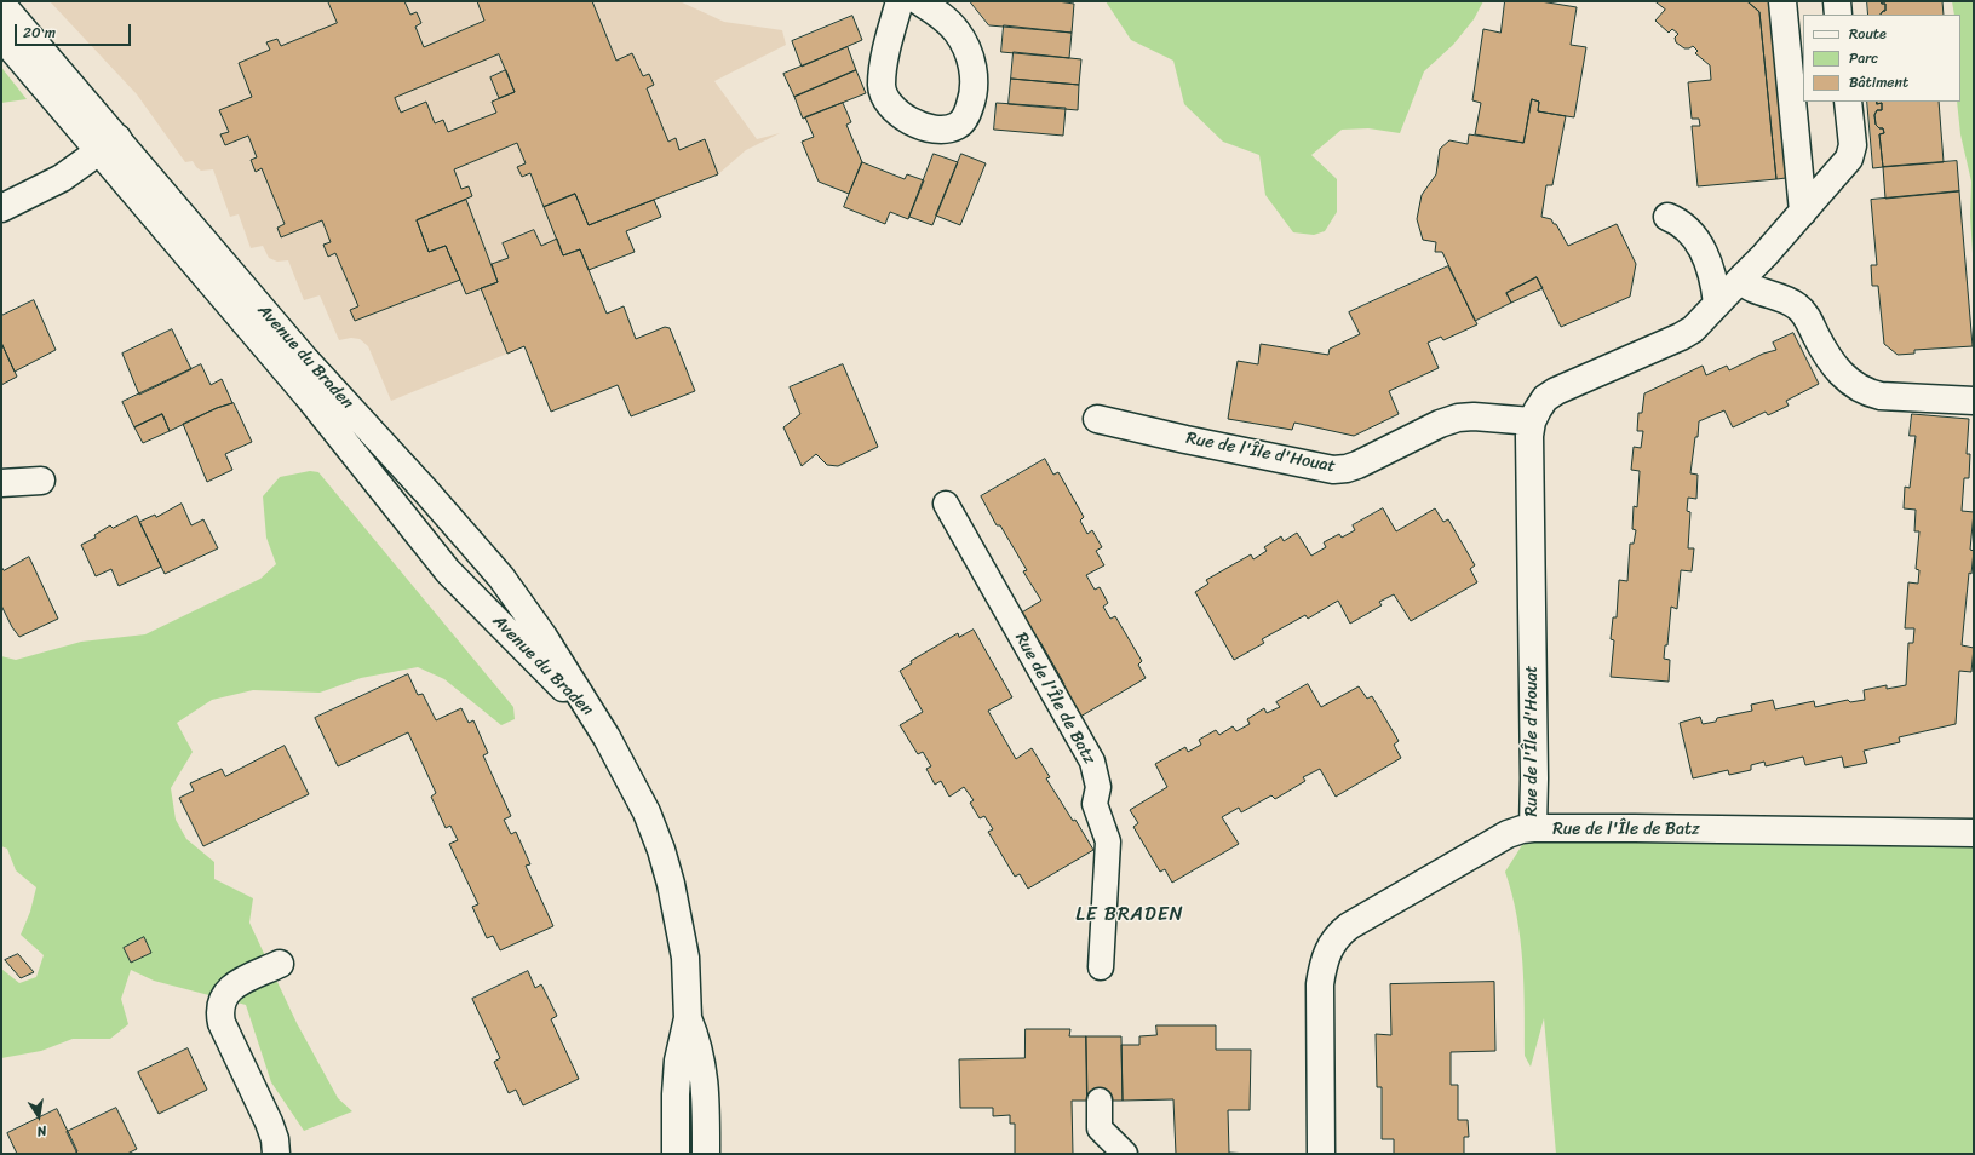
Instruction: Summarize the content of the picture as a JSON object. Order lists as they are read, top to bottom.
{
  "streets": {
    "street": ["Avenue du Braden", "Rue de l'Île d'Houat", "Rue de l'Île de Batz"]
  },
  "crossings": [
    ["Rue de l'Île d'Houat", "Rue de l'Île de Batz"]
  ],
  "districts": ["LE BRADEN"],
  "legend": ["Route", "Parc", "Bâtiment"],
  "scale_bar": "20 m",
  "north": "bottom"
}
